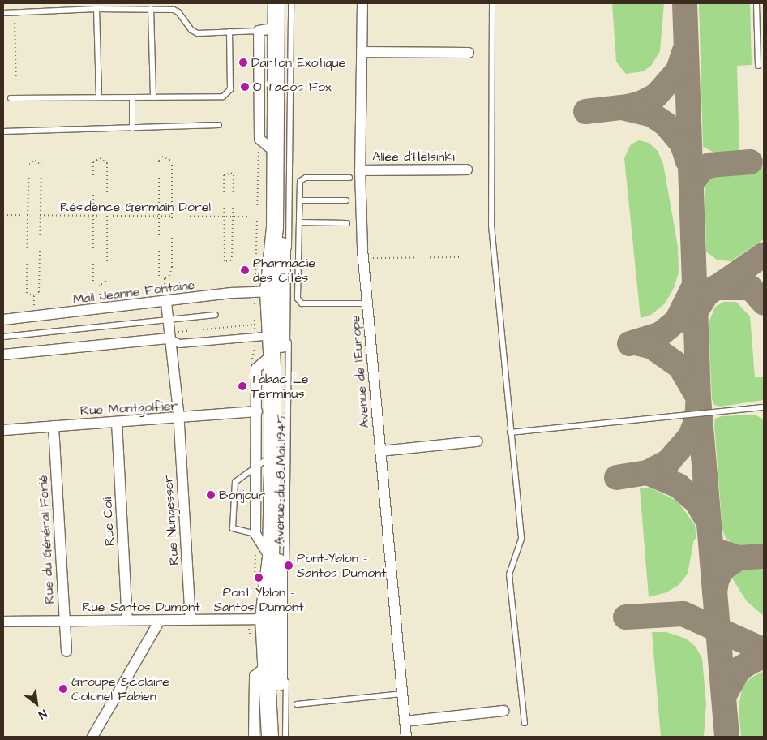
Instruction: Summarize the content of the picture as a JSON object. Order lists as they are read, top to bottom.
{
  "streets": {
    "main road": ["Avenue du 8 Mai 1945"],
    "street": [
      "Allée d'Helsinki",
      "Mail Jeanne Fontaine",
      "Avenue de l'Europe",
      "Rue Montgolfier",
      "Rue Nungesser",
      "Rue Coli",
      "Rue du Général Ferié",
      "Rue Santos Dumont"
    ],
    "path": ["Résidence Germain Dorel"]
  },
  "crossings": [
    ["Allée d'Helsinki", "Avenue de l'Europe"],
    ["Mail Jeanne Fontaine", "Avenue du 8 Mai 1945"],
    ["Mail Jeanne Fontaine", "Rue Nungesser"],
    ["Rue Montgolfier", "Rue Nungesser"],
    ["Rue Montgolfier", "Rue Coli"],
    ["Rue Montgolfier", "Rue du Général Ferié"],
    ["Avenue du 8 Mai 1945", "Rue Santos Dumont"],
    ["Rue Nungesser", "Rue Santos Dumont"],
    ["Rue Coli", "Rue Santos Dumont"],
    ["Rue du Général Ferié", "Rue Santos Dumont"]
  ],
  "places": [
    "Danton Exotique",
    "O Tacos Fox",
    "Pharmacie des Cités",
    "Tabac Le Terminus",
    "Bonjour",
    "Pont-Yblon - Santos Dumont",
    "Pont Yblon - Santos Dumont",
    "Groupe Scolaire Colonel Fabien"
  ],
  "north": "bottom right"
}
